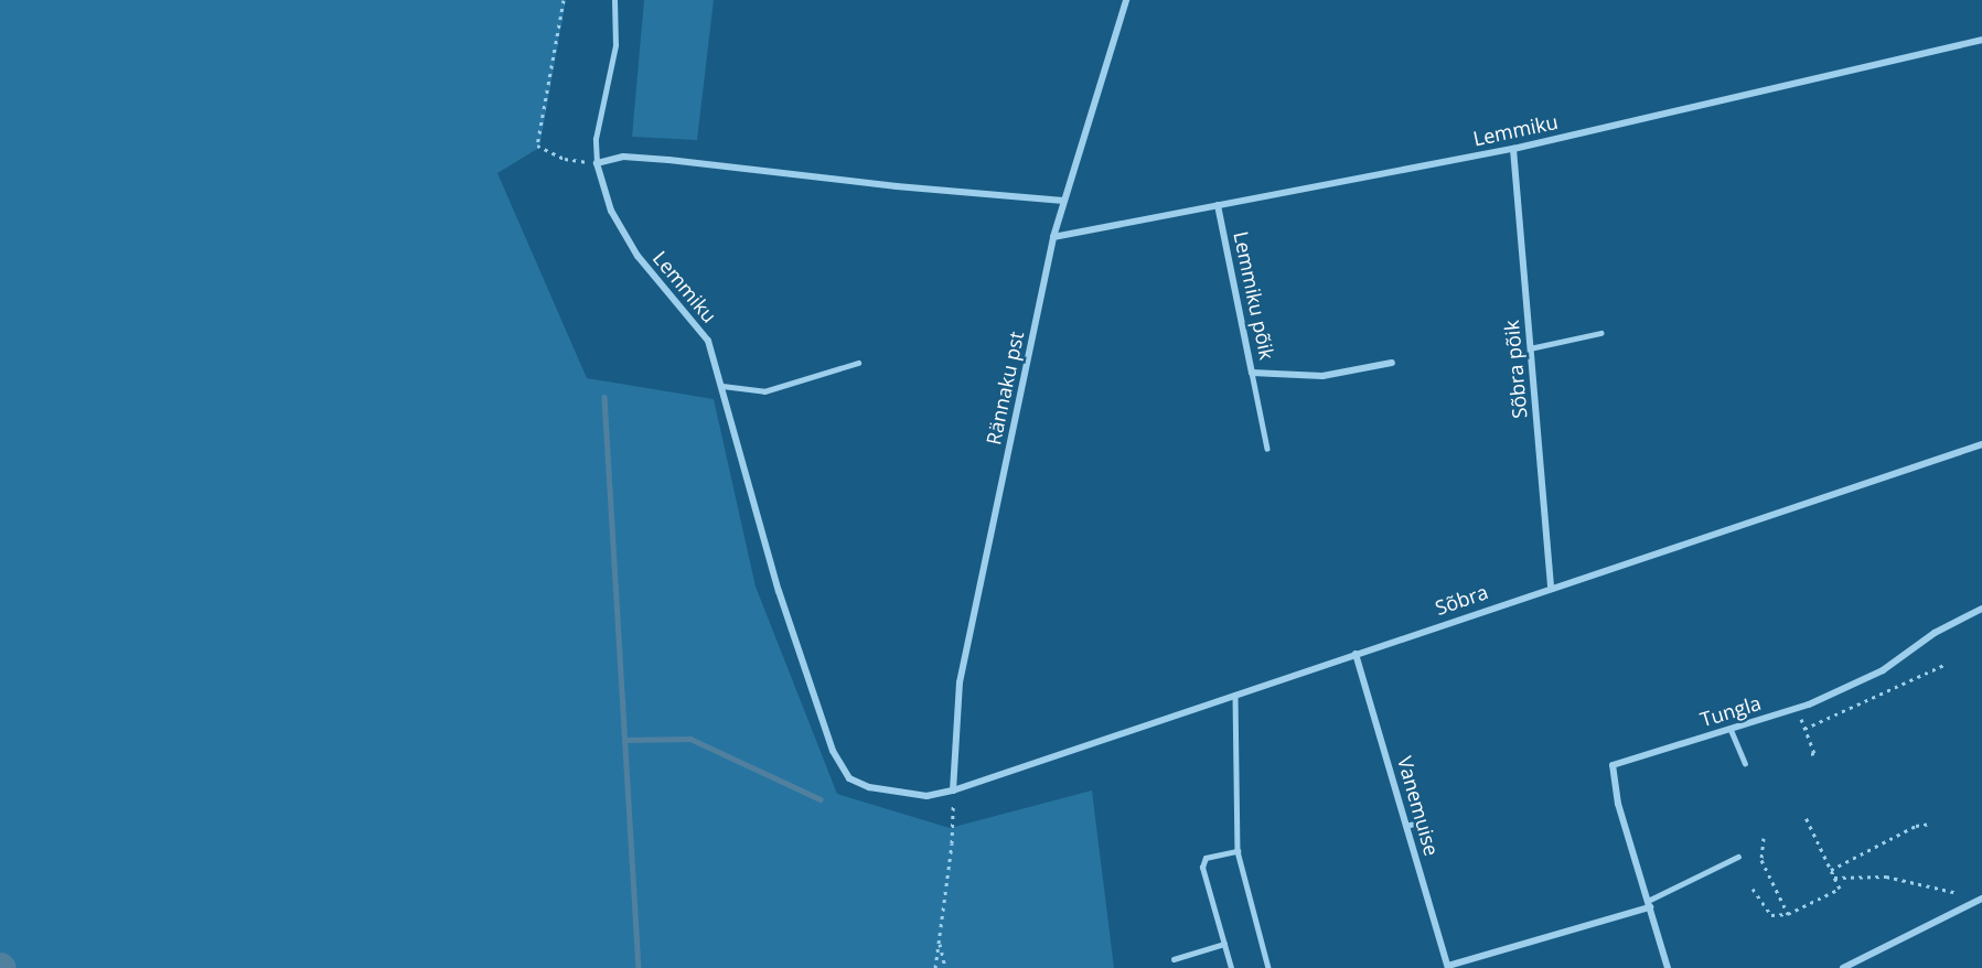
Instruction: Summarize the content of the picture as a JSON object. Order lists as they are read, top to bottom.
{
  "streets": {
    "street": [
      "Lemmiku",
      "Lemmiku põik",
      "Sõbra põik",
      "Rännaku pst",
      "Sõbra",
      "Tungla",
      "Vanemuise"
    ]
  },
  "crossings": [
    ["Lemmiku", "Lemmiku põik"],
    ["Lemmiku", "Sõbra põik"],
    ["Lemmiku", "Rännaku pst"],
    ["Lemmiku", "Sõbra"],
    ["Sõbra põik", "Sõbra"],
    ["Rännaku pst", "Sõbra"],
    ["Sõbra", "Vanemuise"]
  ]
}
